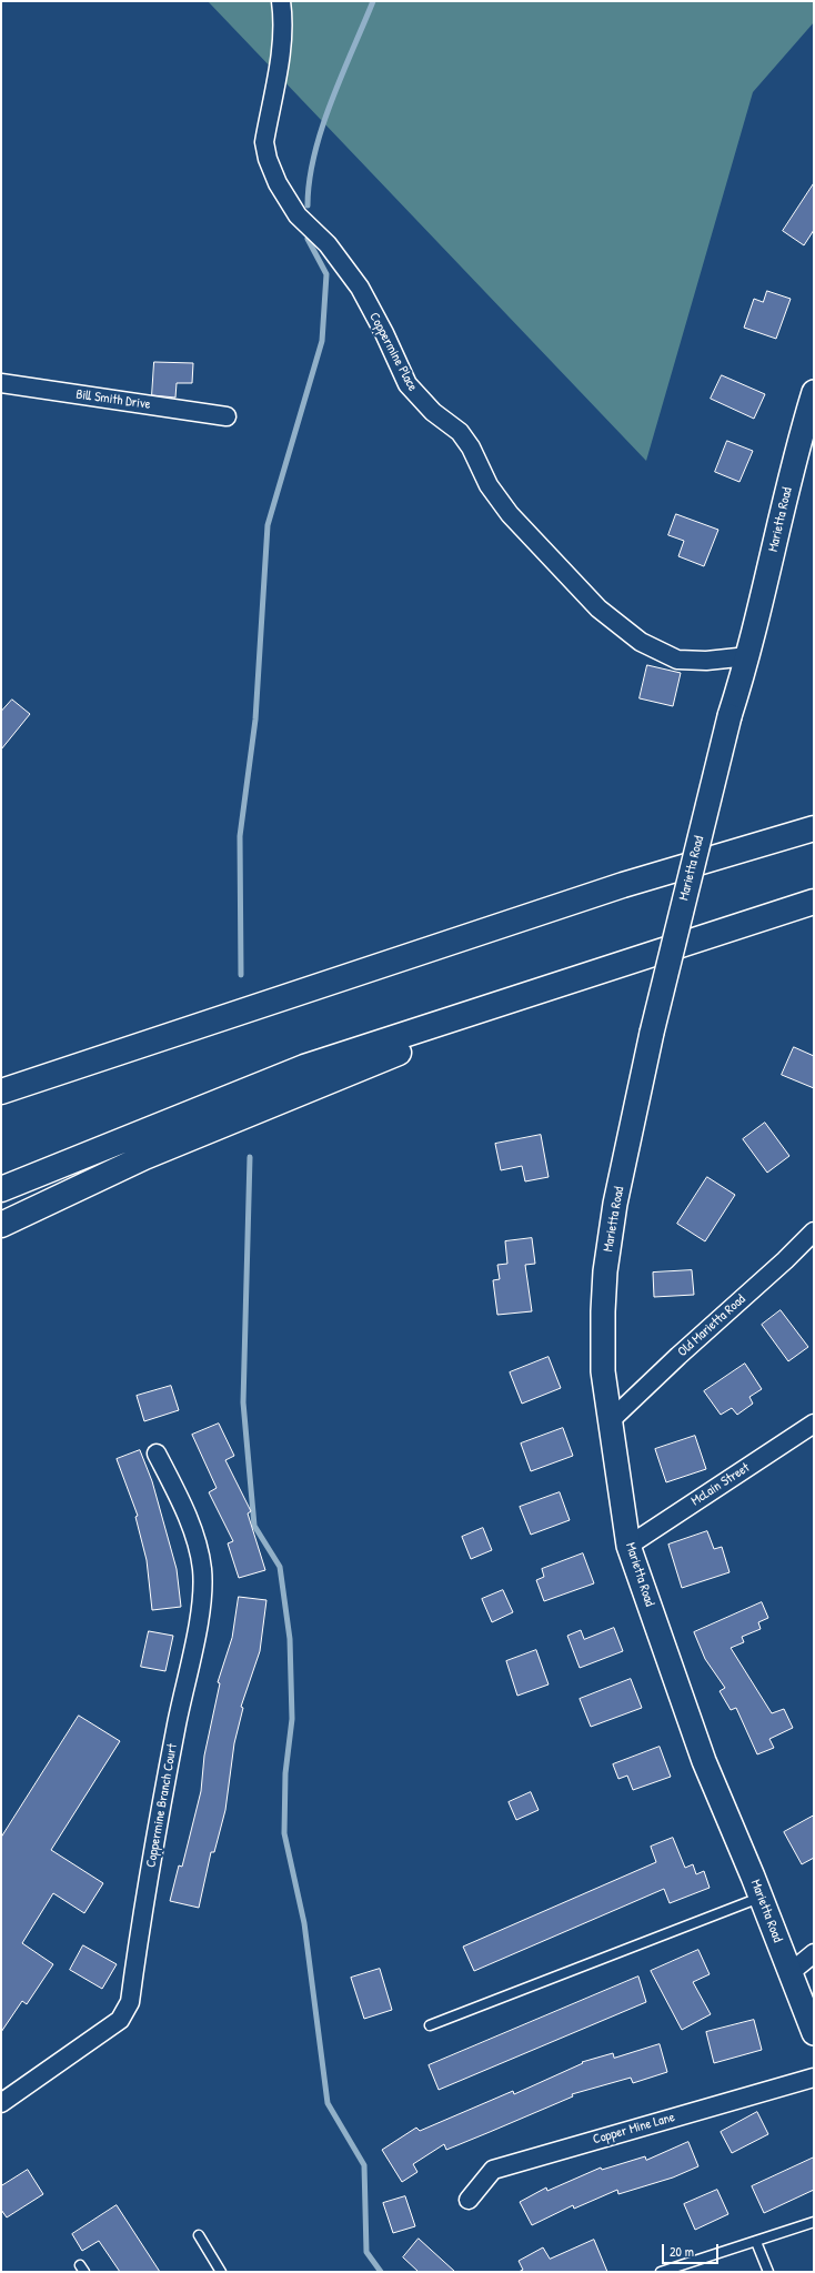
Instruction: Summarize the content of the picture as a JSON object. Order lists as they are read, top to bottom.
{
  "streets": {
    "street": [
      "Coppermine Place",
      "Bill Smith Drive",
      "Marietta Road",
      "Old Marietta Road",
      "McLain Street",
      "Coppermine Branch Court",
      "Copper Mine Lane"
    ]
  },
  "crossings": [
    ["Coppermine Place", "Marietta Road"],
    ["Marietta Road", "Old Marietta Road"],
    ["Marietta Road", "McLain Street"]
  ],
  "scale_bar": "20 m"
}
